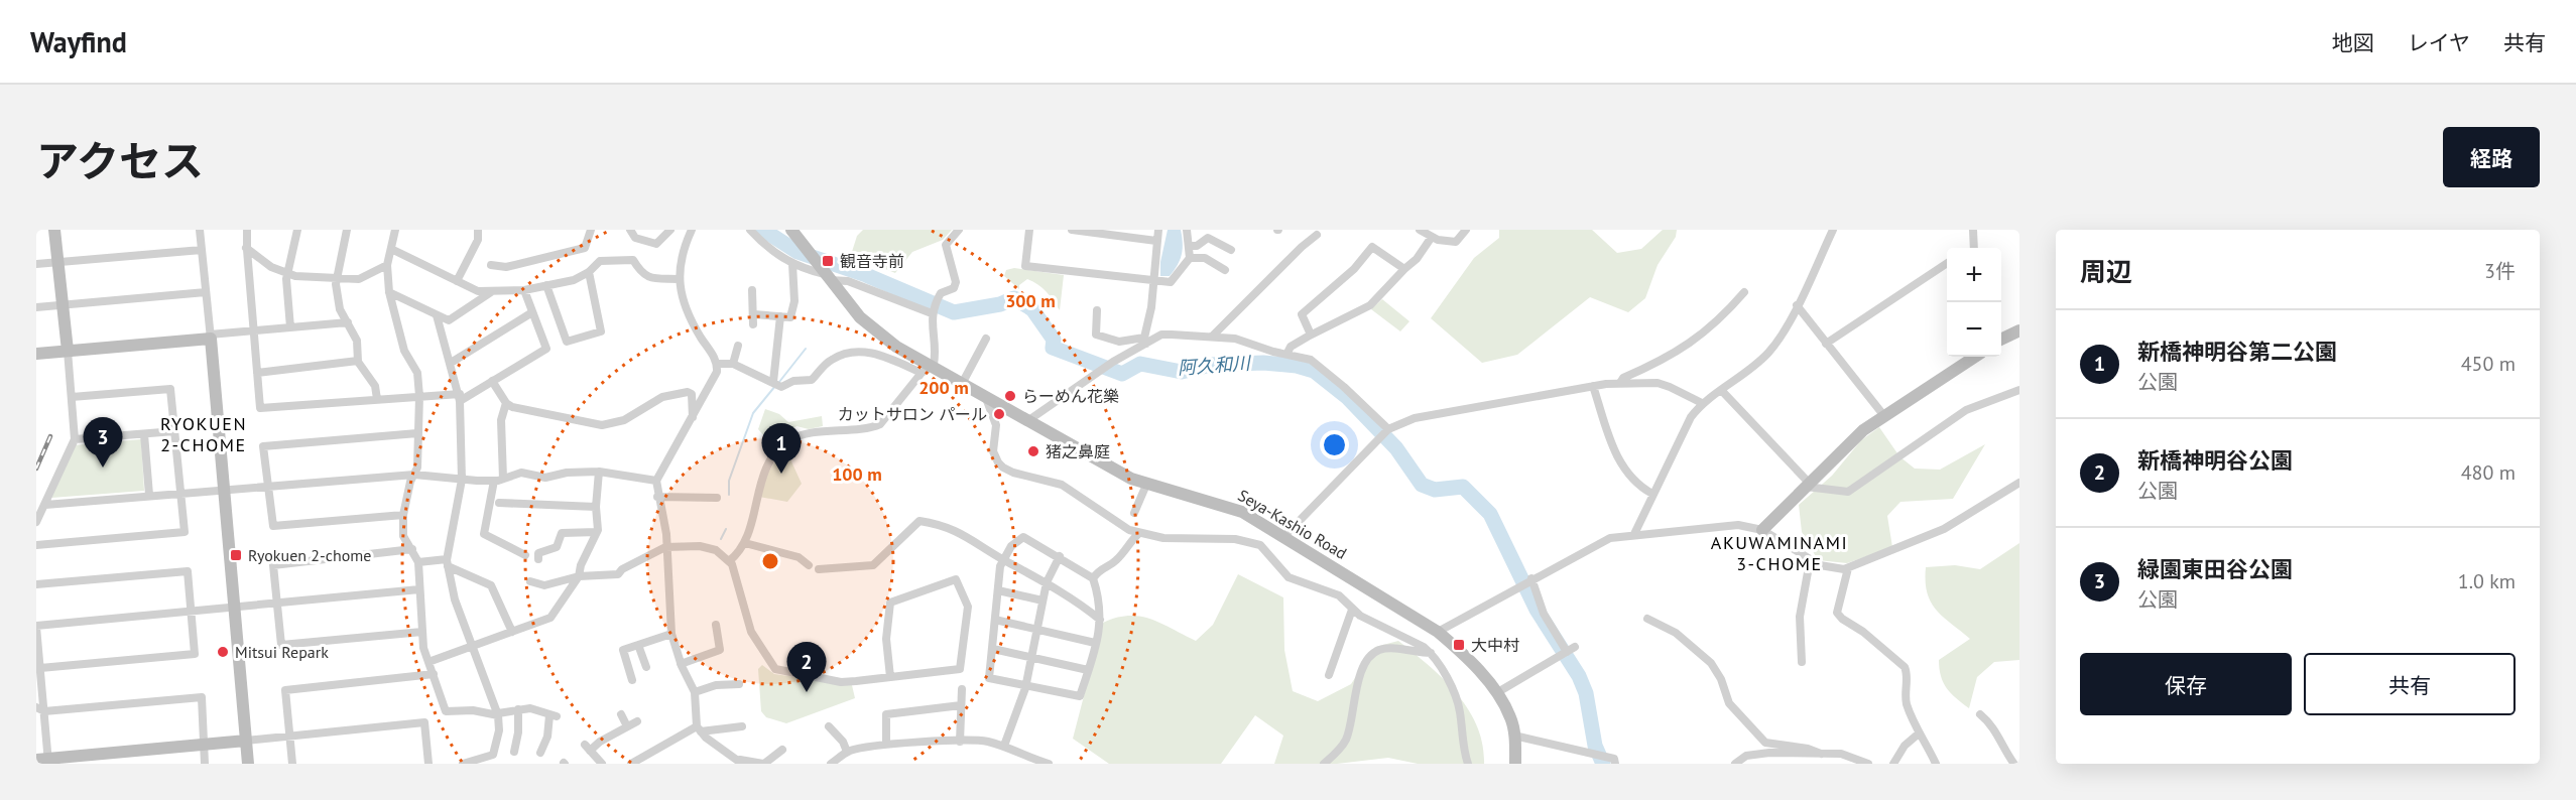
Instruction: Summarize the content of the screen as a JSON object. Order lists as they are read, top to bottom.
{
  "streets": {
    "street": ["Seya-Kashio Road"]
  },
  "districts": ["RYOKUEN 2-CHOME", "AKUWAMINAMI 3-CHOME"],
  "water": ["阿久和川"],
  "places": {
    "transit": ["観音寺前", "Ryokuen 2-chome", "大中村"],
    "other": [
      "らーめん花樂",
      "カットサロン パール",
      "猪之鼻庭",
      "Mitsui Repark"
    ]
  },
  "page": {
    "header": "Wayfind",
    "nav": ["地図", "レイヤ", "共有"],
    "title": "アクセス",
    "buttons": [
      "経路",
      ["保存", "共有"]
    ],
    "heading": ["周辺", "3件"],
    "map_buttons": ["+", "−"],
    "list": [
      {
        "mark": "1",
        "name": "新橋神明谷第二公園",
        "note": "公園",
        "value": "450 m"
      },
      {
        "mark": "2",
        "name": "新橋神明谷公園",
        "note": "公園",
        "value": "480 m"
      },
      {
        "mark": "3",
        "name": "緑園東田谷公園",
        "note": "公園",
        "value": "1.0 km"
      }
    ],
    "pins": ["3", "1", "2"]
  },
  "rings": ["300 m", "200 m", "100 m"]
}
